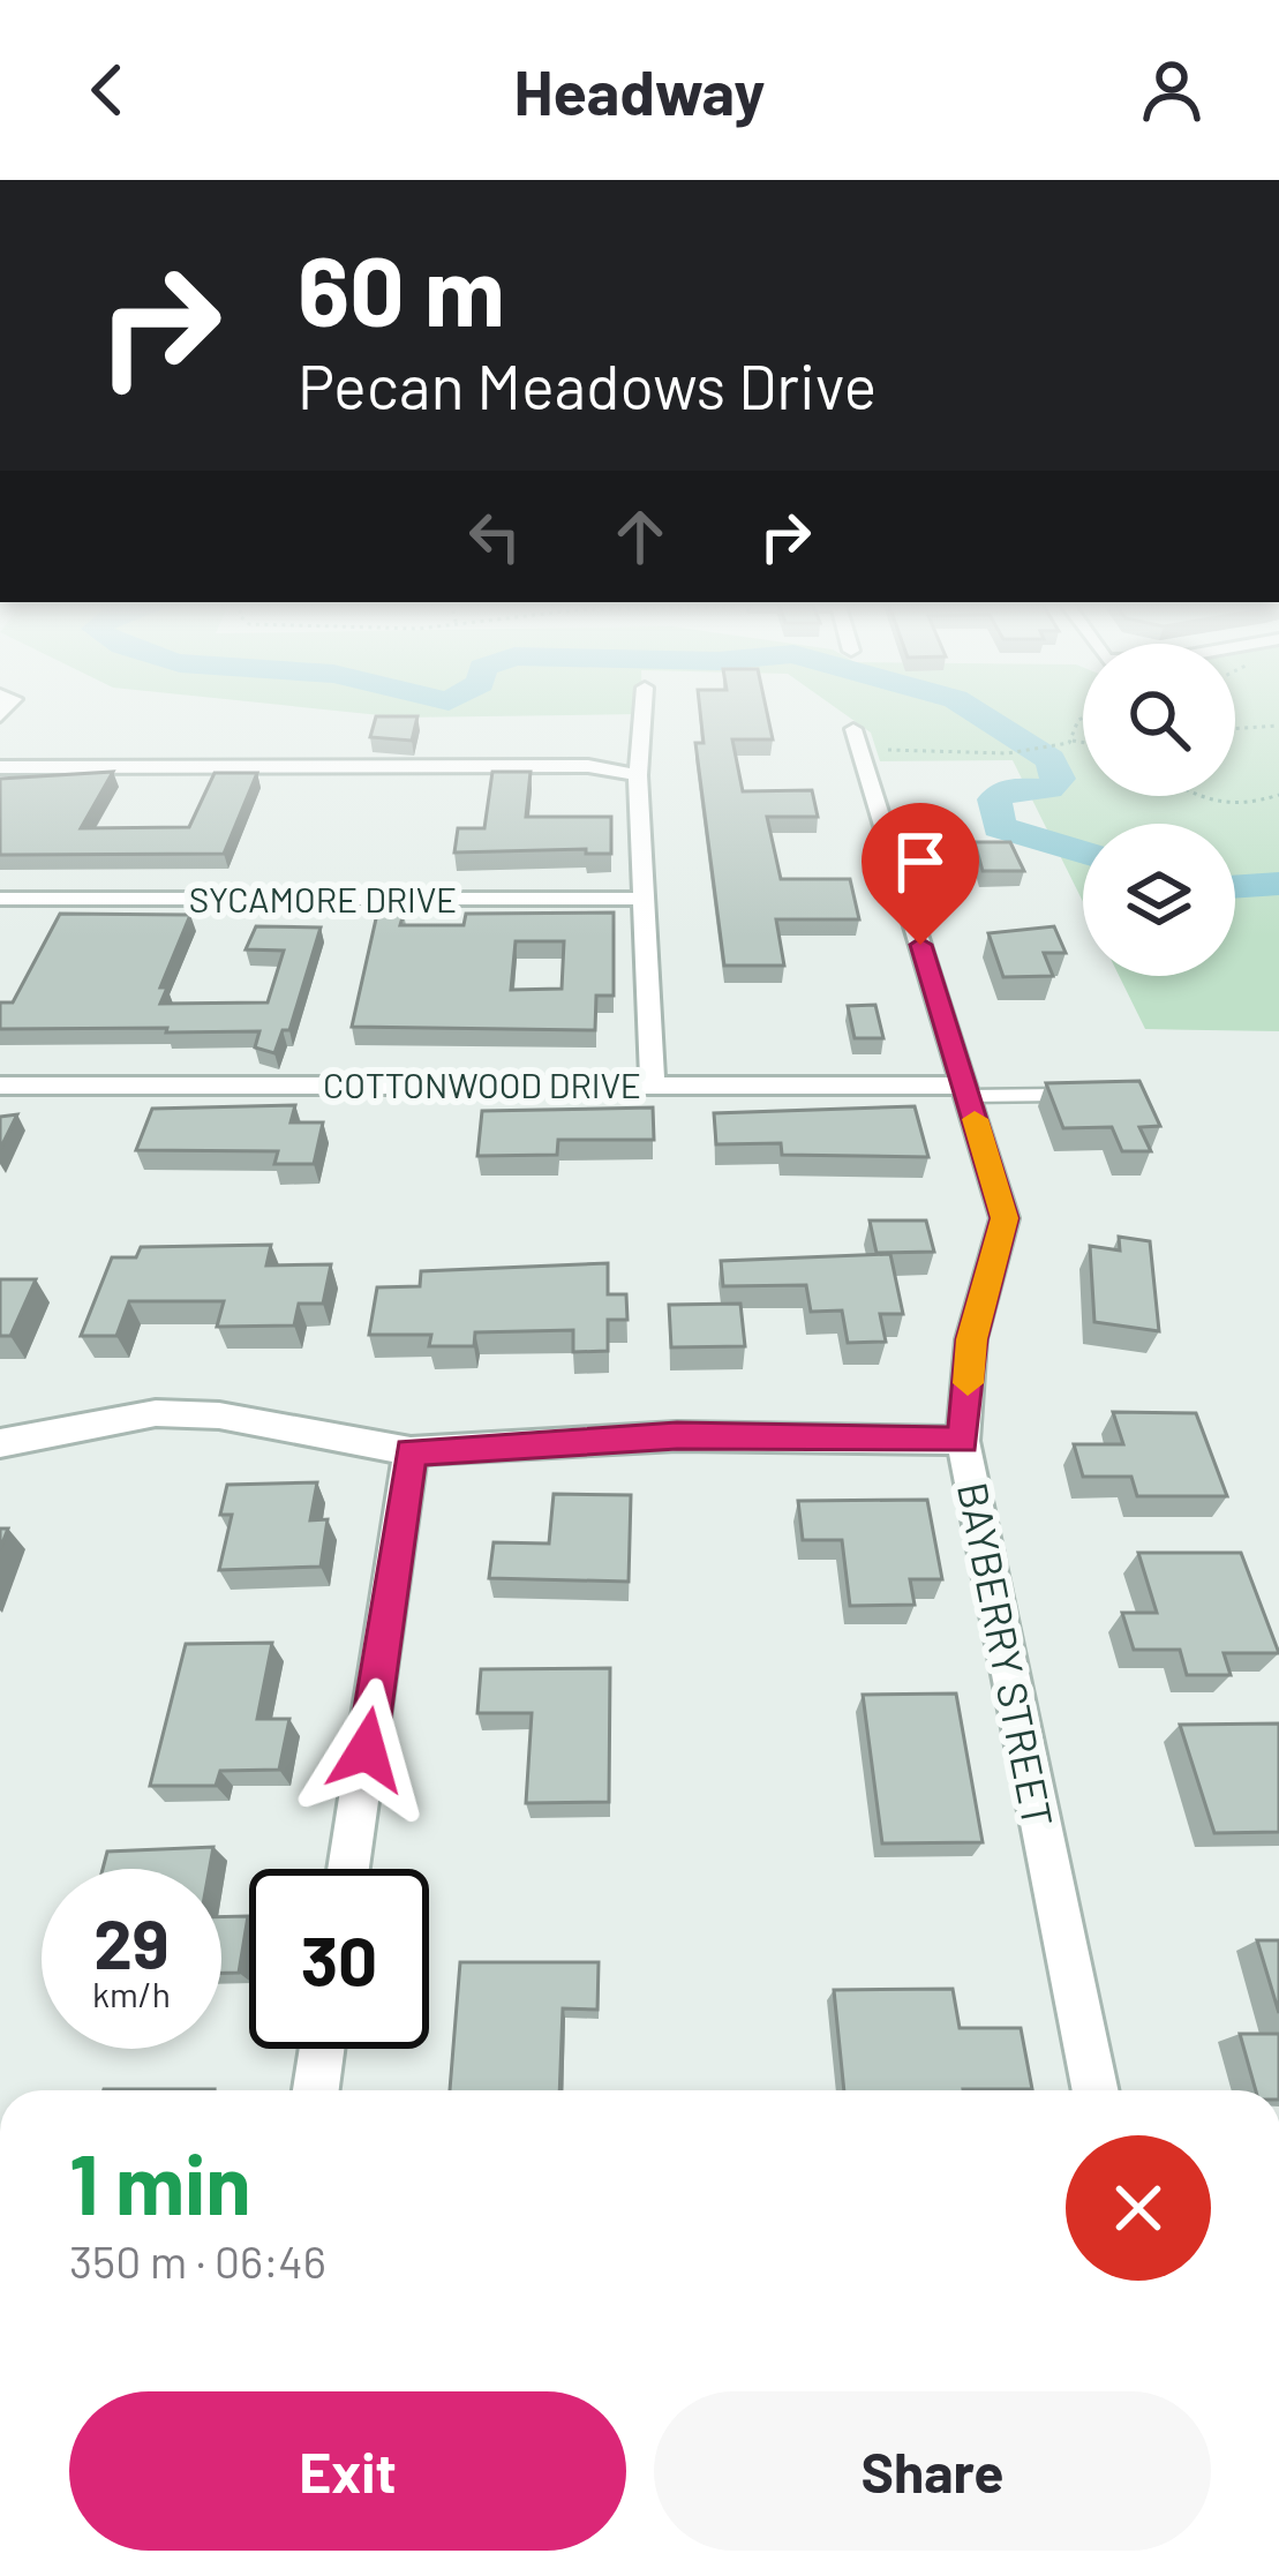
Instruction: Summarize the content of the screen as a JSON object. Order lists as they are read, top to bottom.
{
  "streets": {
    "street": ["SYCAMORE DRIVE", "COTTONWOOD DRIVE", "BAYBERRY STREET"]
  },
  "crossings": [
    ["COTTONWOOD DRIVE", "BAYBERRY STREET"]
  ],
  "page": {
    "header": "Headway",
    "turn": ["60 m", "Pecan Meadows Drive"],
    "speed": "29 km/h",
    "limit": "30",
    "heading": ["1 min", "350 m · 06:46"],
    "buttons": ["Exit", "Share"]
  }
}
